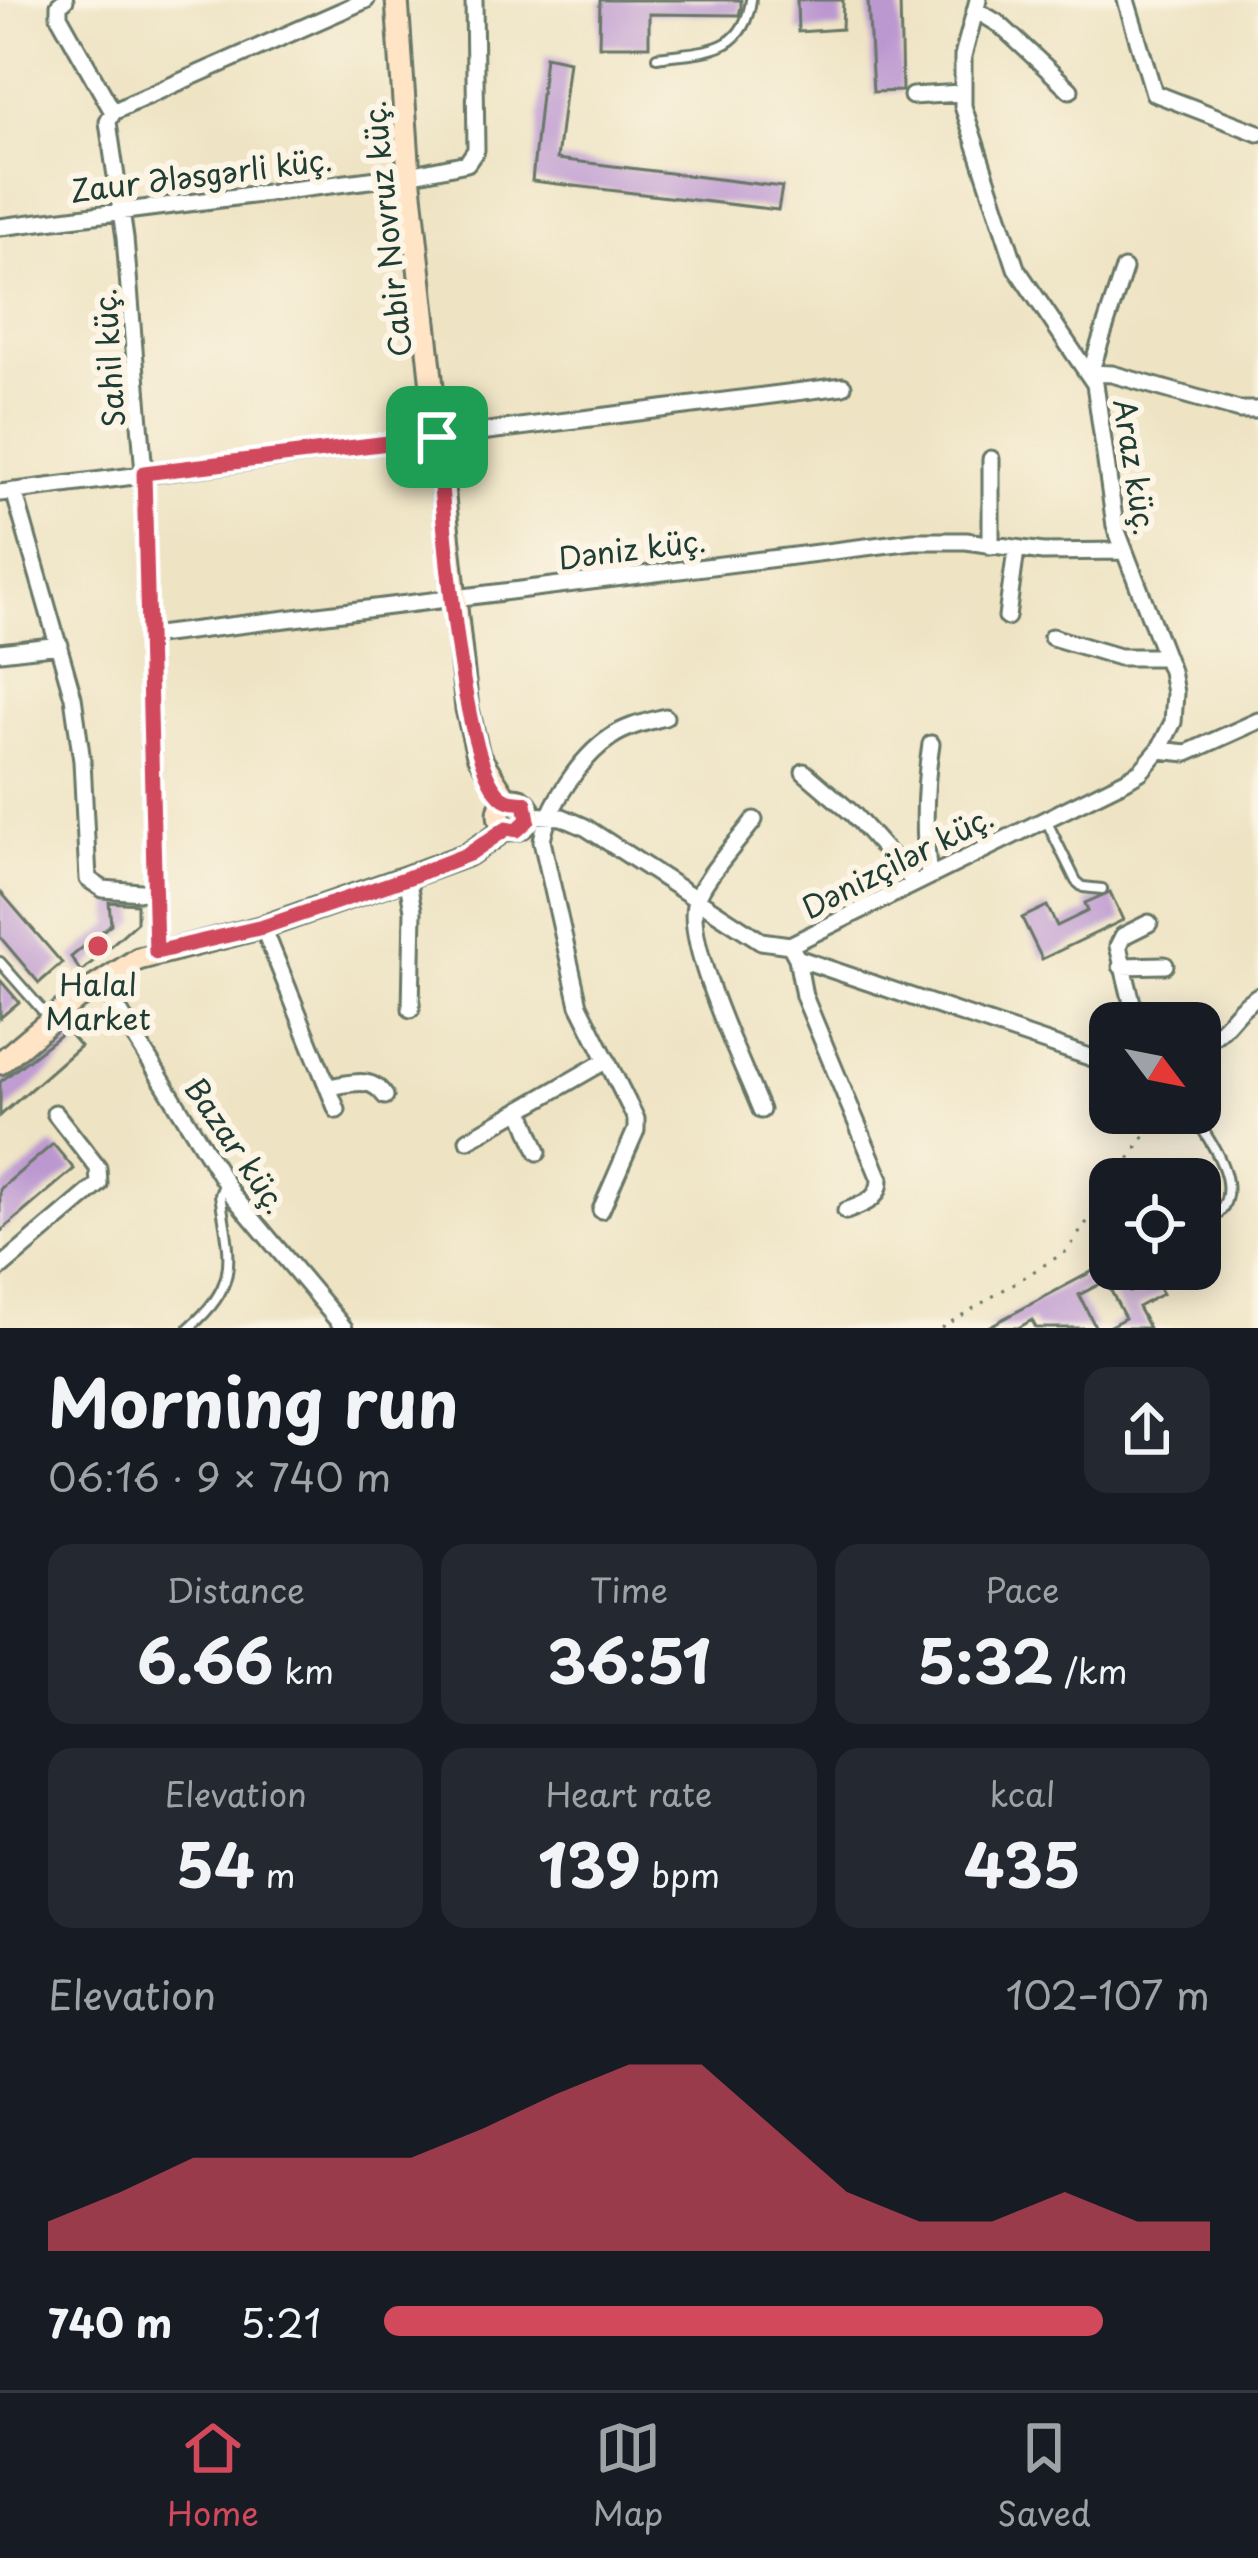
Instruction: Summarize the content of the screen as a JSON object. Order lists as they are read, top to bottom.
{
  "streets": {
    "main road": ["Cabir Novruz küç."],
    "street": [
      "Zaur Ələsgərli küç.",
      "Sahil küç.",
      "Araz küç.",
      "Dәniz küç.",
      "Dәnizçilәr küç.",
      "Bazar küç."
    ]
  },
  "crossings": [
    ["Zaur Ələsgərli küç.", "Cabir Novruz küç."],
    ["Zaur Ələsgərli küç.", "Sahil küç."],
    ["Cabir Novruz küç.", "Dәniz küç."],
    ["Sahil küç.", "Dәniz küç."],
    ["Araz küç.", "Dәniz küç."],
    ["Araz küç.", "Dәnizçilәr küç."]
  ],
  "places": ["Halal Market"],
  "north": "bottom right",
  "page": {
    "heading": ["Morning run", "06:16 · 9 × 740 m"],
    "stats": [
      ["Distance", "6.66 km"],
      ["Time", "36:51"],
      ["Pace", "5:32 /km"],
      ["Elevation", "54 m"],
      ["Heart rate", "139 bpm"],
      ["kcal", "435"]
    ],
    "chart": ["Elevation", "102–107 m"],
    "list": [
      {
        "name": "740 m",
        "note": "5:21"
      }
    ],
    "tabs": ["Home", "Map", "Saved"]
  }
}
